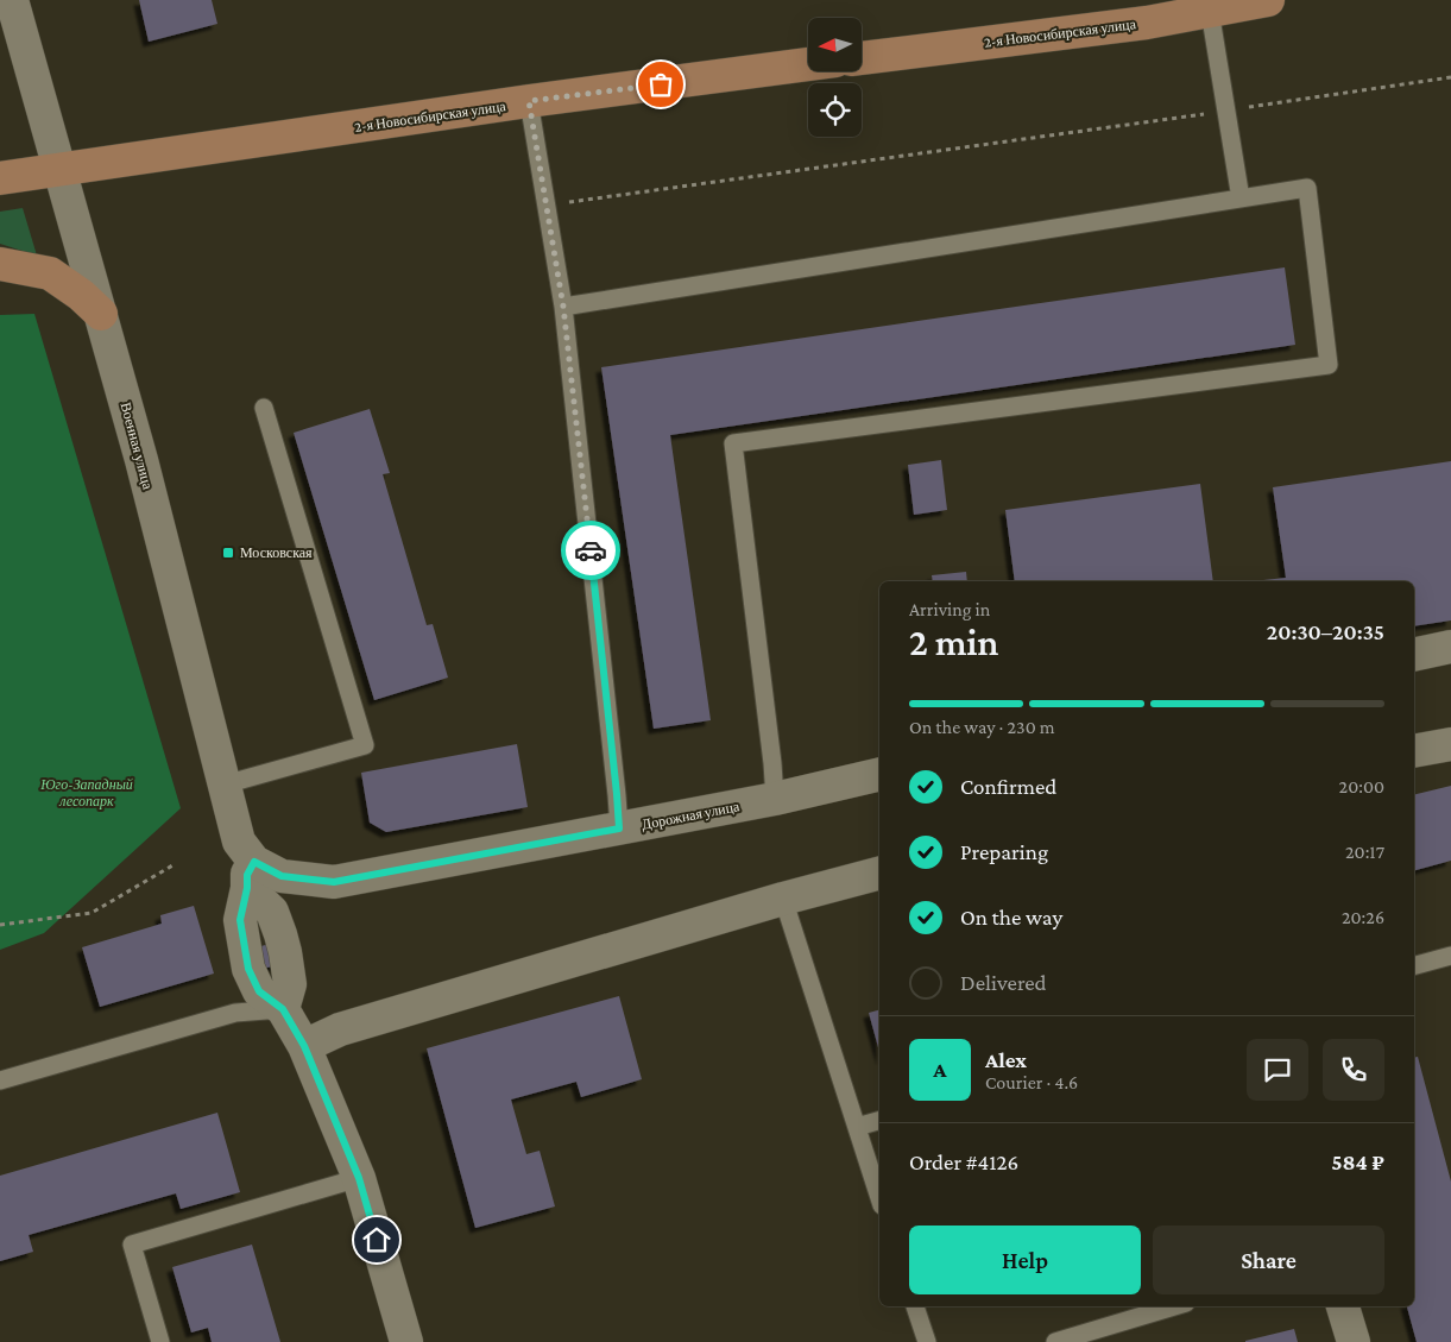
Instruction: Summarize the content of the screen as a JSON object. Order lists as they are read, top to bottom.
{
  "streets": {
    "main road": ["2-я Новосибирская улица"],
    "street": ["Военная улица", "Дорожная улица"]
  },
  "crossings": [
    ["2-я Новосибирская улица", "Военная улица"],
    ["Военная улица", "Дорожная улица"]
  ],
  "parks": ["Юго-Западный лесопарк"],
  "places": {
    "transit": ["Московская"]
  },
  "north": "left",
  "page": {
    "heading": ["2 min", "Arriving in", "20:30–20:35"],
    "panel": [
      "Alex",
      "Courier · 4.6",
      "Order #4126",
      "584 ₽"
    ],
    "bar": "On the way · 230 m",
    "list": [
      ["Confirmed", "20:00"],
      ["Preparing", "20:17"],
      ["On the way", "20:26"],
      "Delivered"
    ],
    "round": "A",
    "buttons": ["Help", "Share"]
  }
}
